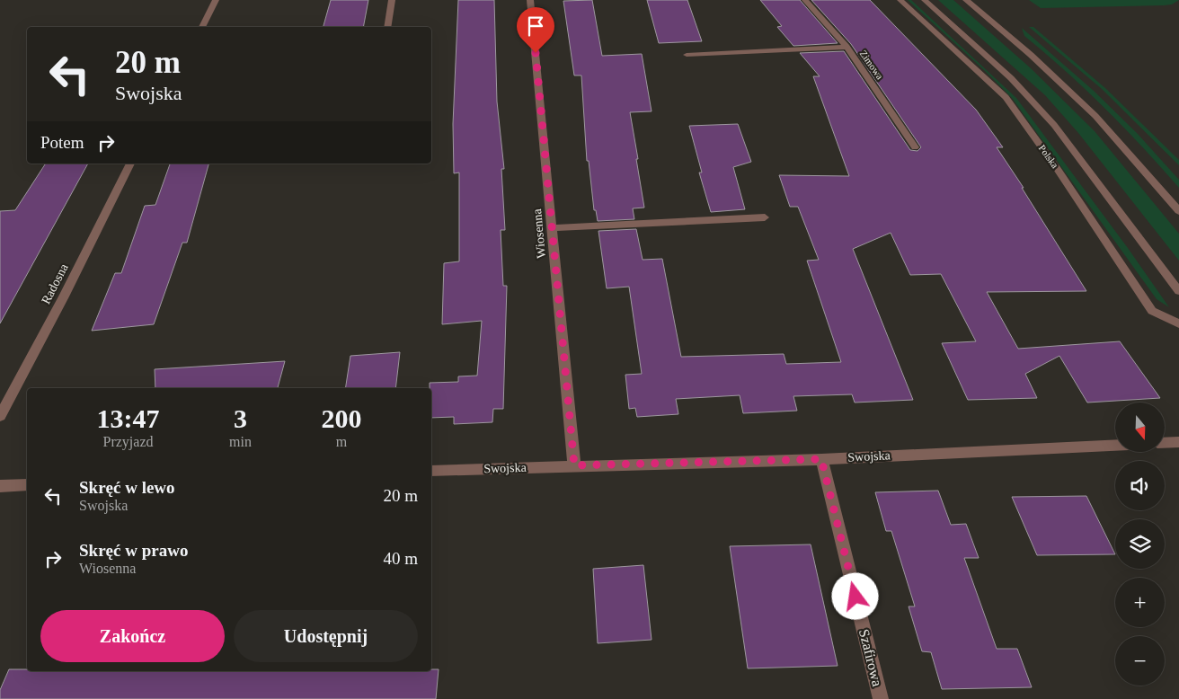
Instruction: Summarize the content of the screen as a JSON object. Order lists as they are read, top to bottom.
{
  "streets": {
    "street": [
      "Zimowa",
      "Polska",
      "Wiosenna",
      "Radosna",
      "Swojska",
      "Szafirowa"
    ]
  },
  "crossings": [
    ["Wiosenna", "Swojska"],
    ["Swojska", "Szafirowa"]
  ],
  "north": "bottom",
  "page": {
    "turn": ["20 m", "Swojska"],
    "then": "Potem",
    "eta": [
      "13:47",
      "Przyjazd",
      "3",
      "min",
      "200",
      "m"
    ],
    "map_buttons": ["+", "−"],
    "list": [
      {
        "name": "Skręć w lewo",
        "note": "Swojska",
        "value": "20 m"
      },
      {
        "name": "Skręć w prawo",
        "note": "Wiosenna",
        "value": "40 m"
      }
    ],
    "buttons": ["Zakończ", "Udostępnij"]
  }
}
